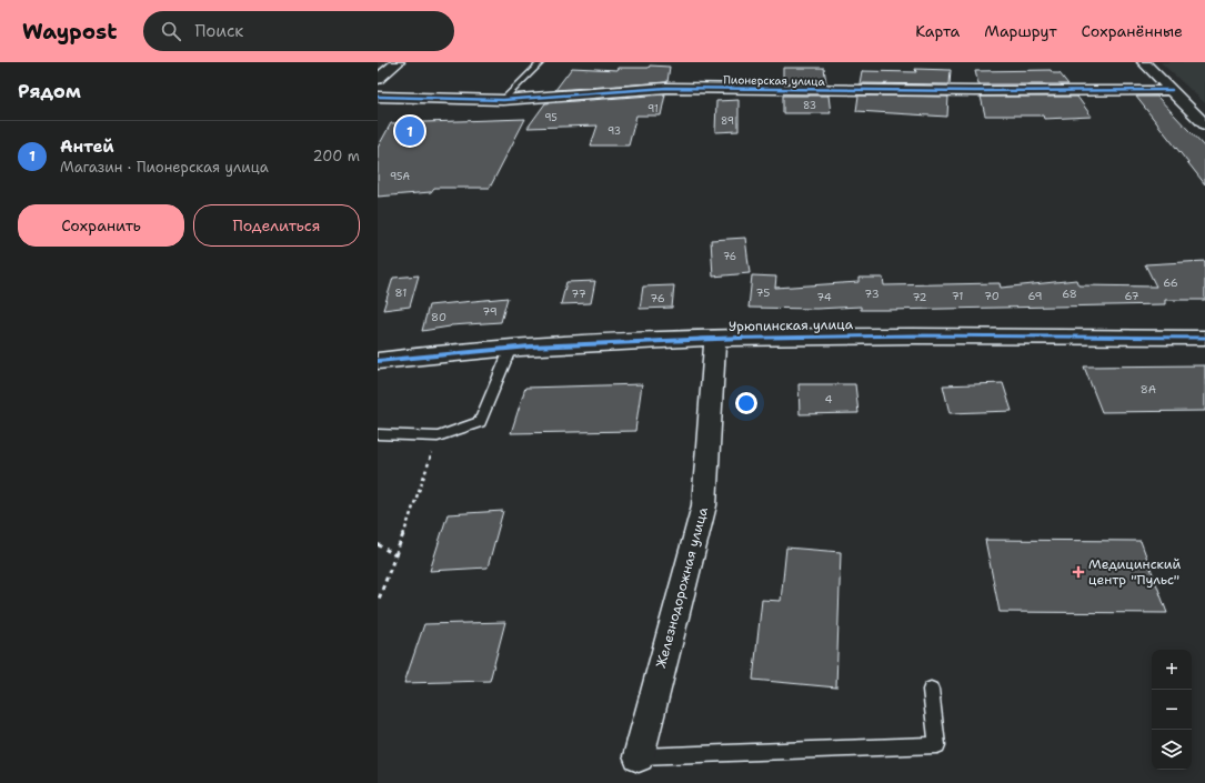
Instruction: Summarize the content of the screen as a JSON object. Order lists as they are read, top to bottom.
{
  "streets": {
    "street": ["Пионерская улица", "Урюпинская улица", "Железнодорожная улица"]
  },
  "crossings": [
    ["Урюпинская улица", "Железнодорожная улица"]
  ],
  "places": {
    "health": ["Медицинский центр \"Пульс\""]
  },
  "house_numbers": [
    "83",
    "91",
    "95",
    "89",
    "93",
    "95А",
    "76",
    "66",
    "81",
    "75",
    "77",
    "73",
    "68",
    "71",
    "70",
    "69",
    "67",
    "74",
    "72",
    "76",
    "79",
    "80",
    "8А",
    "4"
  ],
  "page": {
    "header": "Waypost",
    "search": "Поиск",
    "nav": ["Карта", "Маршрут", "Сохранённые"],
    "heading": "Рядом",
    "pins": "1",
    "list": [
      {
        "mark": "1",
        "name": "Антей",
        "note": "Магазин · Пионерская улица",
        "value": "200 m"
      }
    ],
    "buttons": ["Сохранить", "Поделиться"],
    "map_buttons": ["+", "−"]
  }
}
